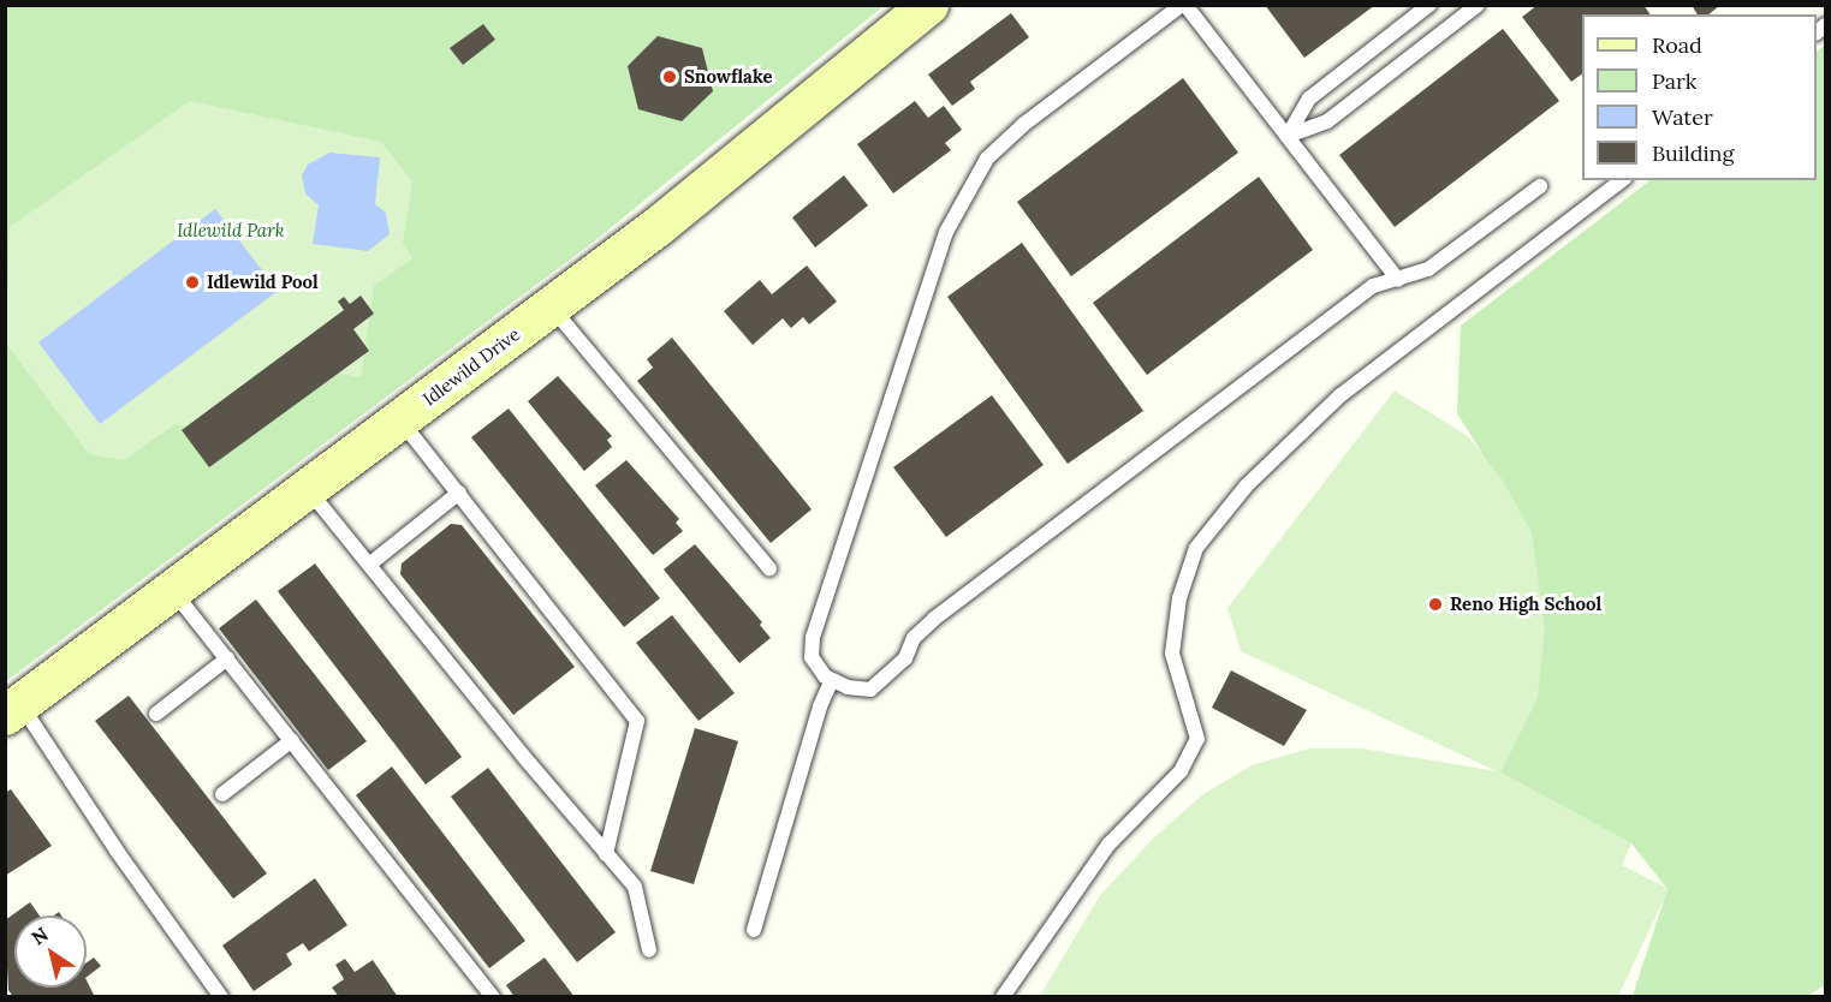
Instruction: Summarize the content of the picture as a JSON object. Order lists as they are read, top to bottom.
{
  "streets": {
    "street": ["Idlewild Drive"]
  },
  "parks": ["Idlewild Park"],
  "places": ["Snowflake", "Idlewild Pool", "Reno High School"],
  "legend": [
    "Road",
    "Park",
    "Water",
    "Building"
  ],
  "north": "top left"
}
